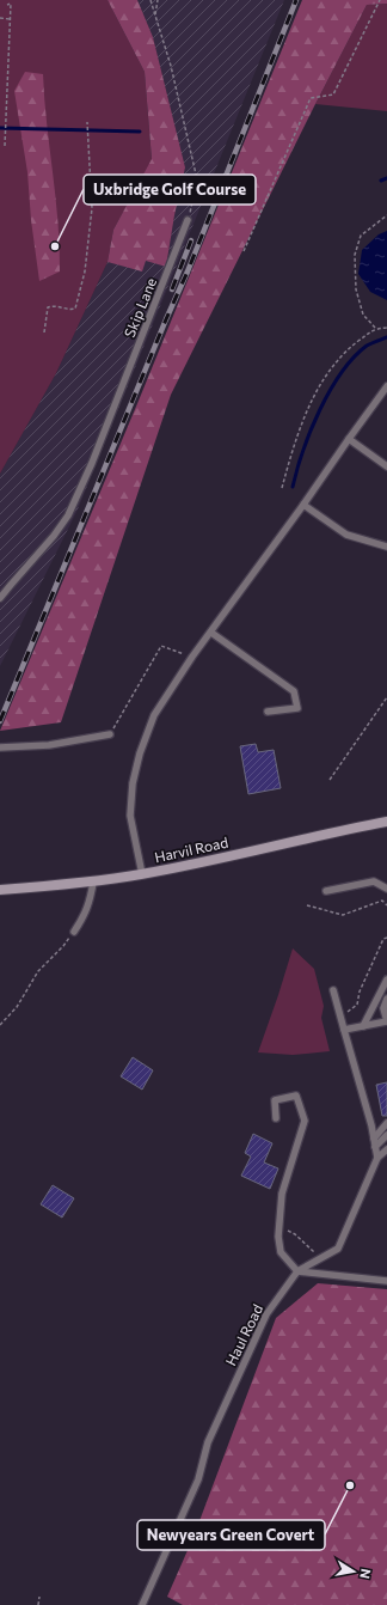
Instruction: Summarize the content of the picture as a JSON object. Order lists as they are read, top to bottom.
{
  "streets": {
    "street": ["Harvil Road"],
    "lane": ["Skip Lane", "Haul Road"]
  },
  "places": ["Uxbridge Golf Course", "Newyears Green Covert"],
  "north": "right"
}
